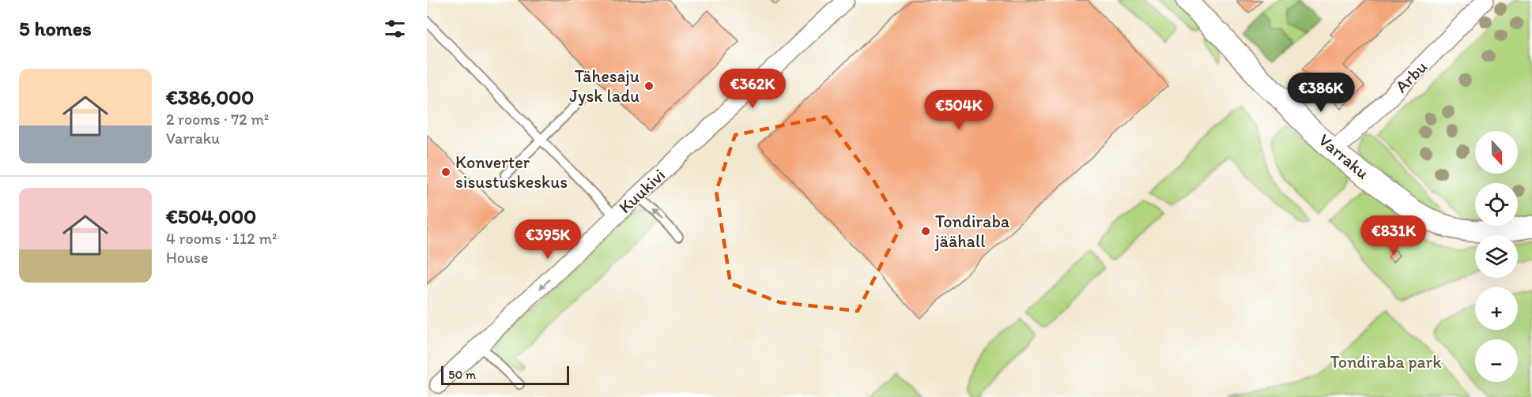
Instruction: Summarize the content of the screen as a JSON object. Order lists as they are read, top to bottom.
{
  "streets": {
    "street": ["Arbu", "Varraku", "Kuukivi"]
  },
  "crossings": [
    ["Arbu", "Varraku"]
  ],
  "parks": ["Tondiraba park"],
  "places": ["Tähesaju Jysk ladu", "Konverter sisustuskeskus", "Tondiraba jäähall"],
  "scale_bar": "50 m",
  "north": "bottom",
  "page": {
    "heading": "5 homes",
    "list": [
      {
        "name": "€386,000",
        "note": "2 rooms · 72 m² · Varraku"
      },
      {
        "name": "€504,000",
        "note": "4 rooms · 112 m² · House"
      }
    ],
    "price": [
      "€362K",
      "€386K",
      "€504K",
      "€831K",
      "€395K"
    ],
    "map_buttons": ["+", "−"],
    "scale": "50 m"
  }
}
